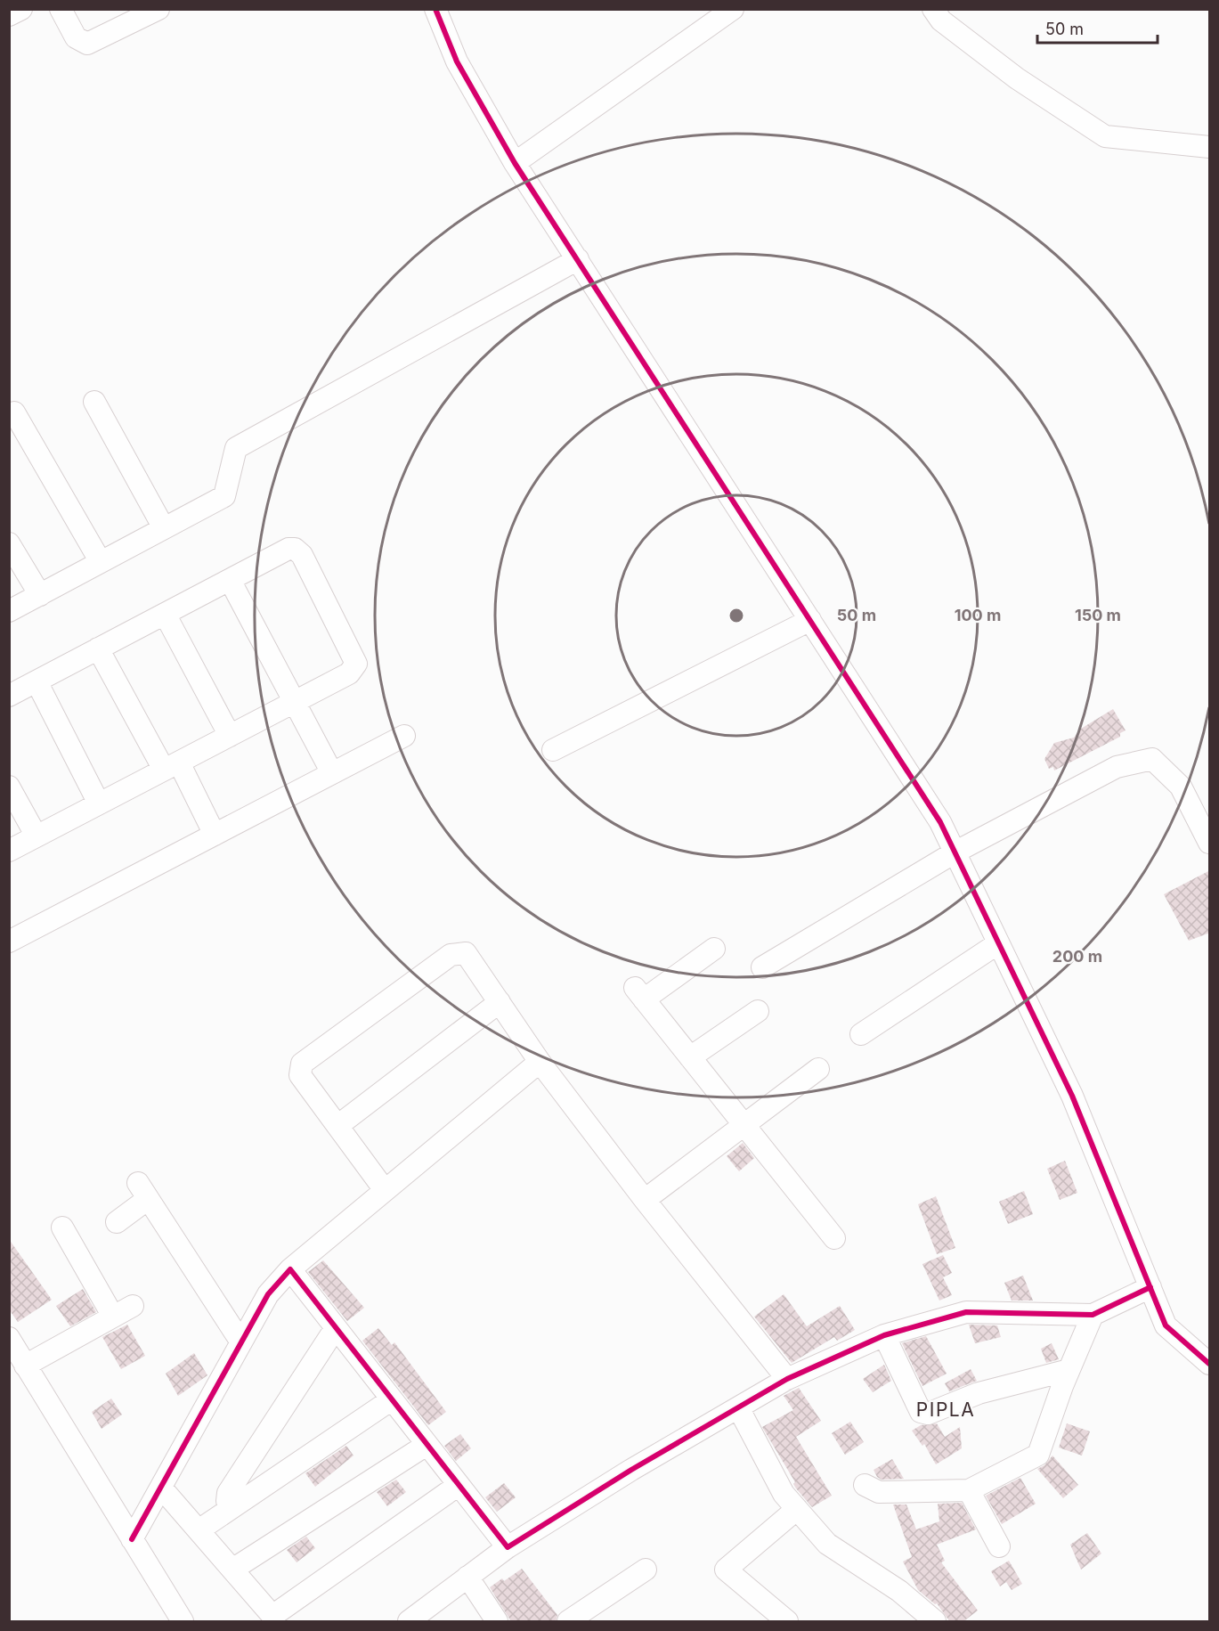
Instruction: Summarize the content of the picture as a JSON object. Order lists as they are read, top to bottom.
{
  "districts": ["PIPLA"],
  "scale_bar": "50 m",
  "rings": [
    "50 m",
    "100 m",
    "150 m",
    "200 m"
  ]
}
